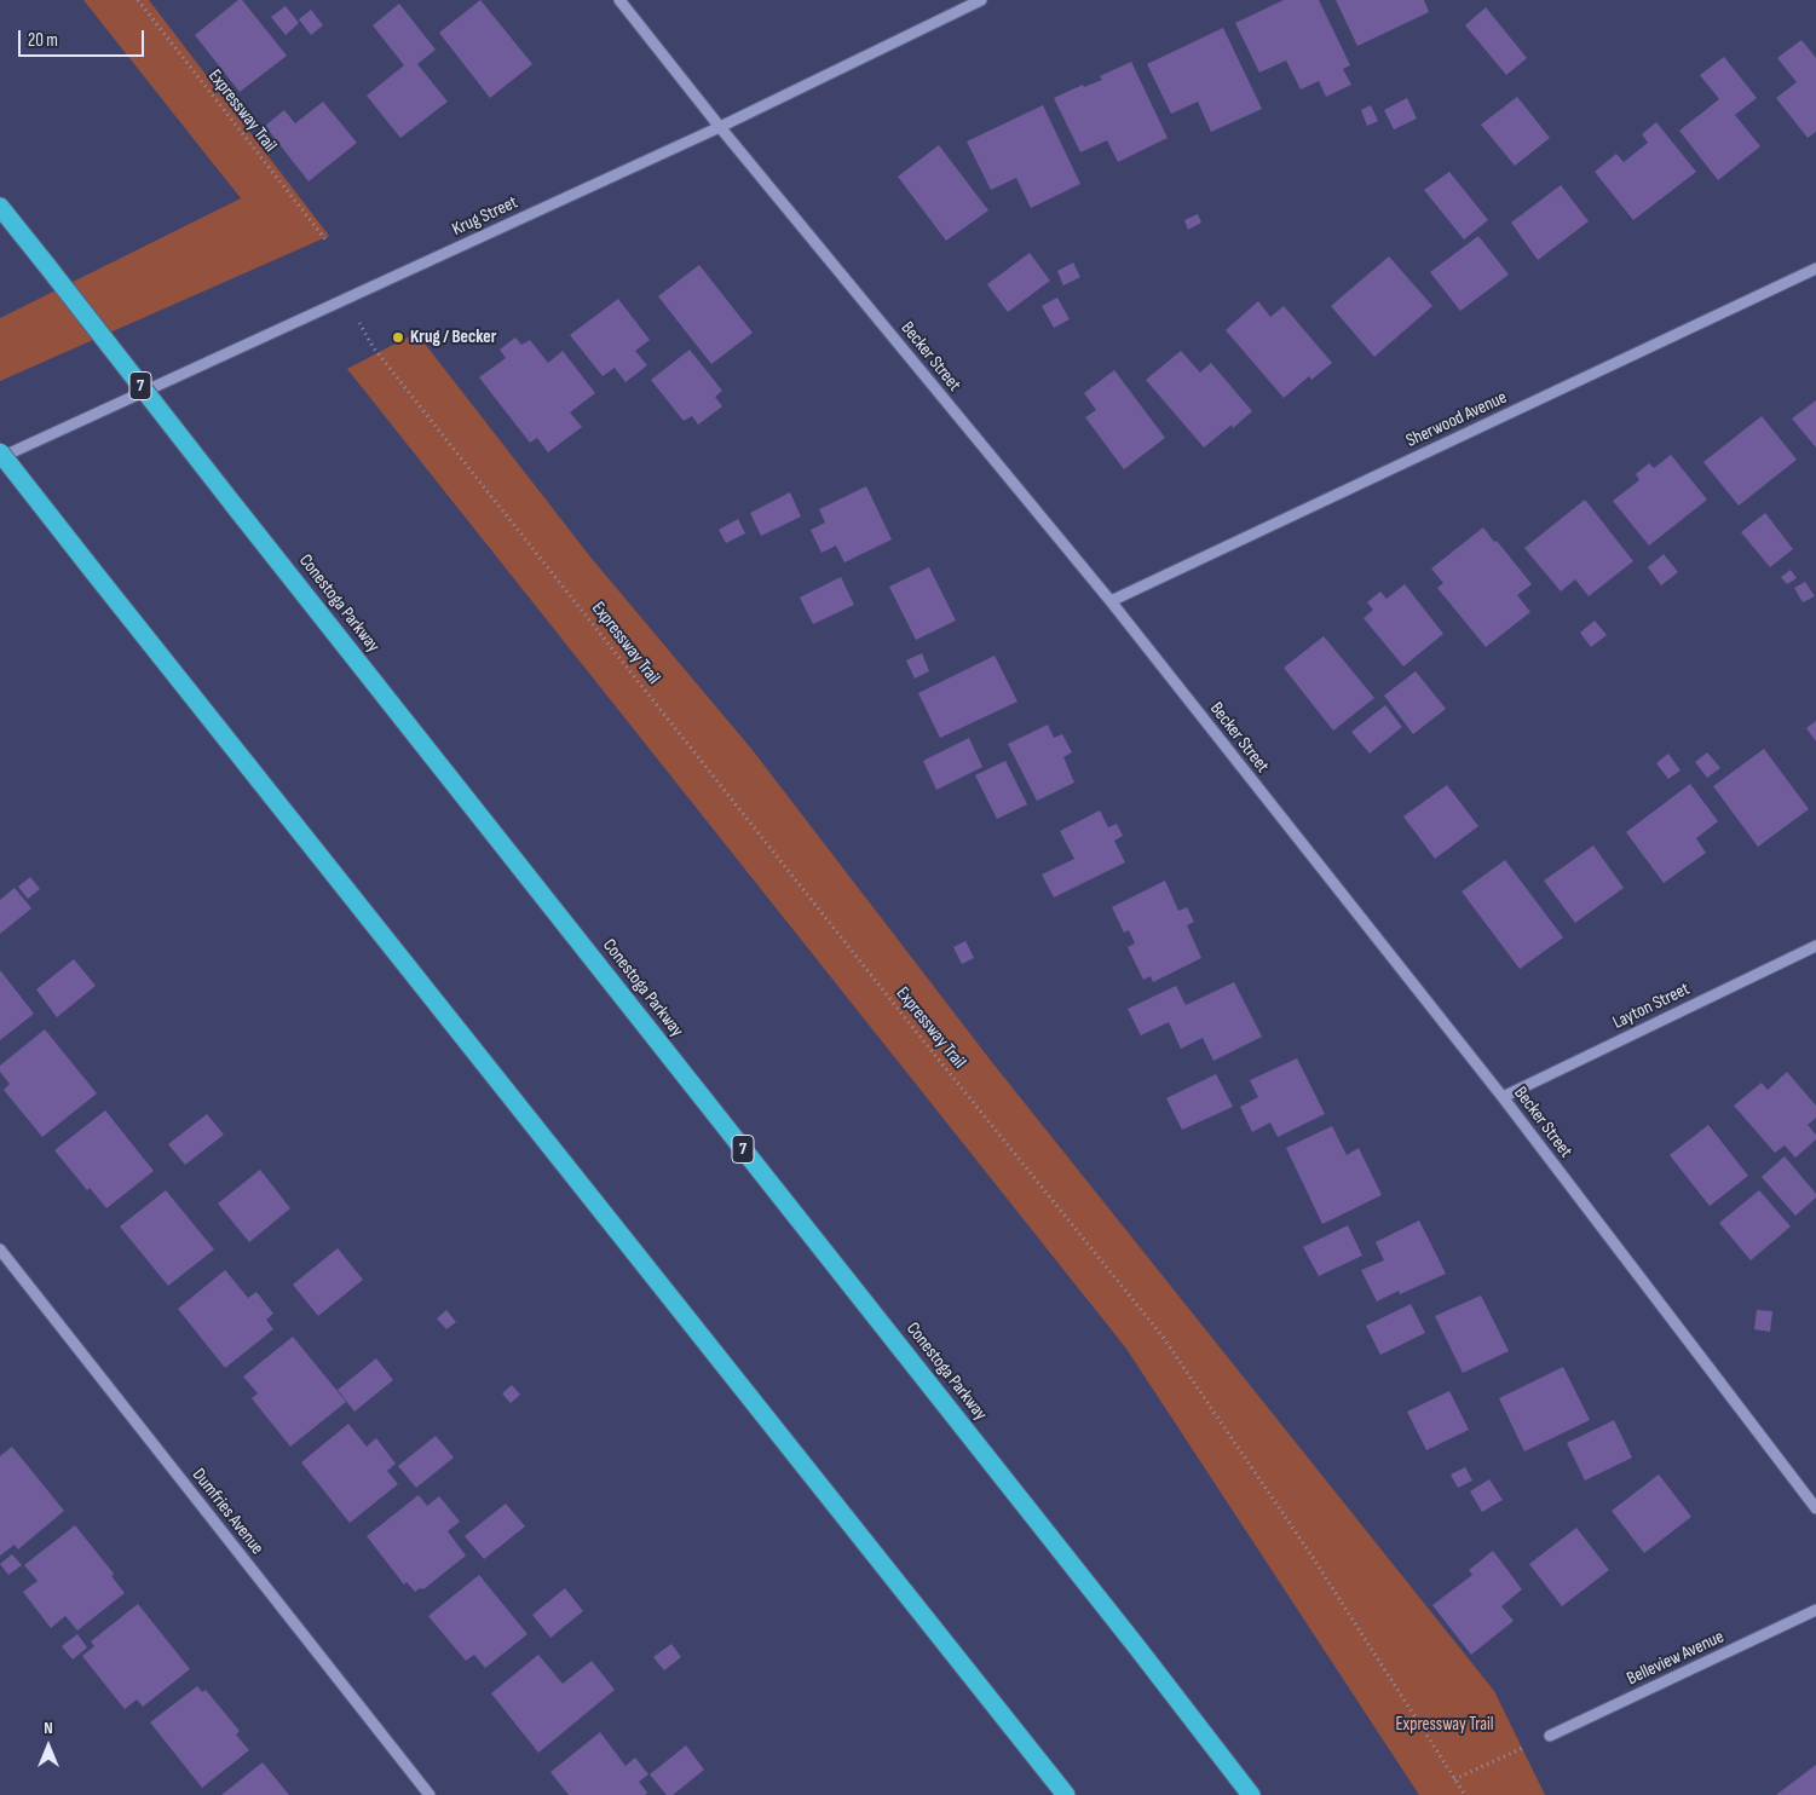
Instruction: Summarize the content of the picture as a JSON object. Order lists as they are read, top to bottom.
{
  "streets": {
    "highway": ["7", "Conestoga Parkway"],
    "street": [
      "Krug Street",
      "Becker Street",
      "Sherwood Avenue",
      "Layton Street",
      "Dumfries Avenue",
      "Belleview Avenue"
    ],
    "path": ["Expressway Trail"]
  },
  "crossings": [
    ["Expressway Trail", "Krug Street"],
    ["Krug Street", "Becker Street"],
    ["Becker Street", "Sherwood Avenue"],
    ["Becker Street", "Layton Street"]
  ],
  "parks": ["Expressway Trail"],
  "places": ["Krug / Becker"],
  "scale_bar": "20 m",
  "north": "top"
}
